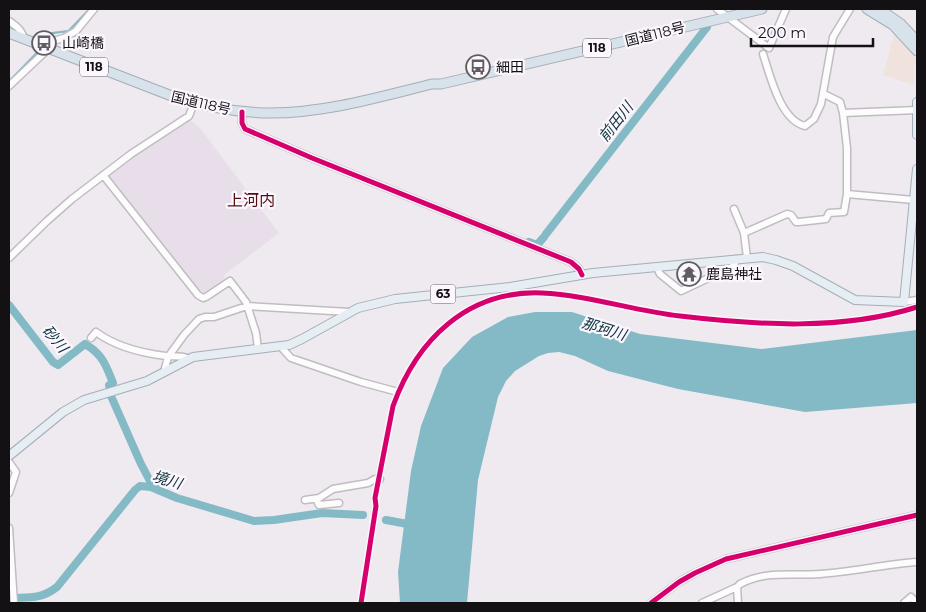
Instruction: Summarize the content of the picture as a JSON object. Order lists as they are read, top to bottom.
{
  "streets": {
    "highway": ["国道118号", "118"],
    "main road": ["63"]
  },
  "districts": ["上河内"],
  "water": [
    "前田川",
    "那珂川",
    "砂川",
    "境川"
  ],
  "places": {
    "bus stop": ["山崎橋", "細田"],
    "temple": ["鹿島神社"]
  },
  "scale_bar": "200 m"
}
